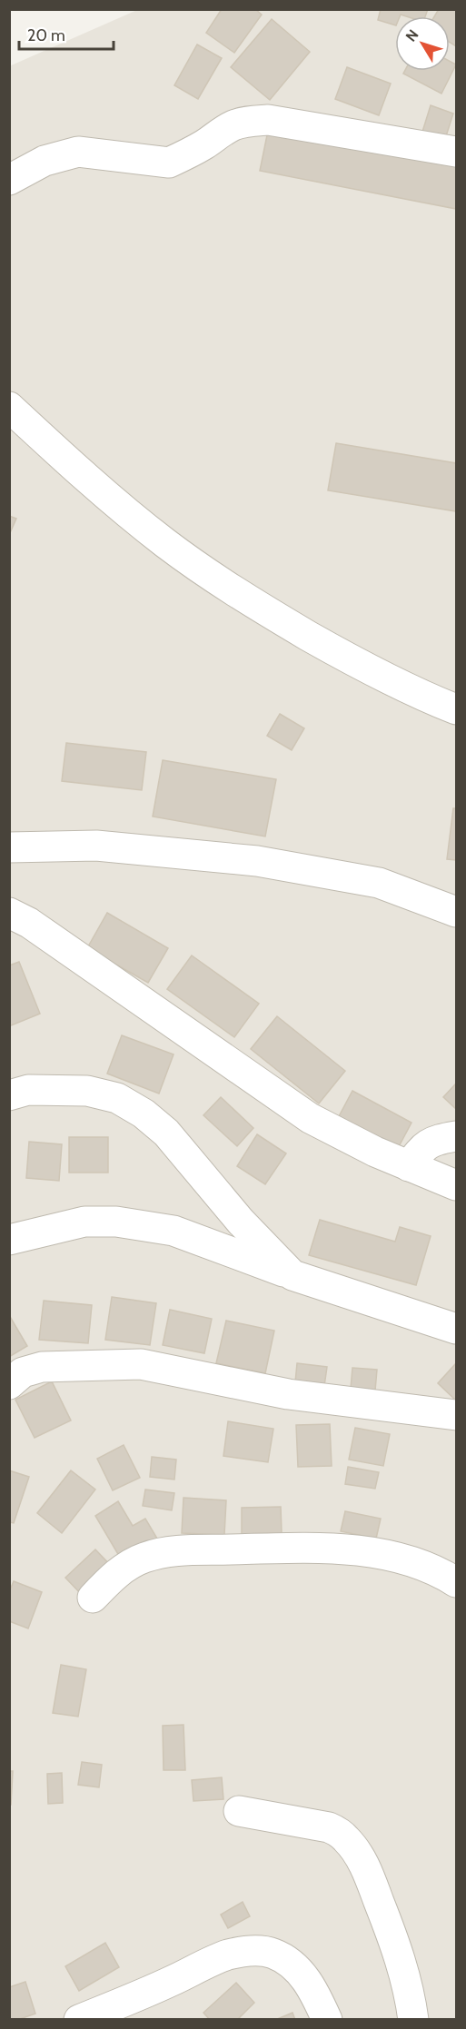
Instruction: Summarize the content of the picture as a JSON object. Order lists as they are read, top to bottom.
{
  "scale_bar": "20 m",
  "north": "top left"
}
